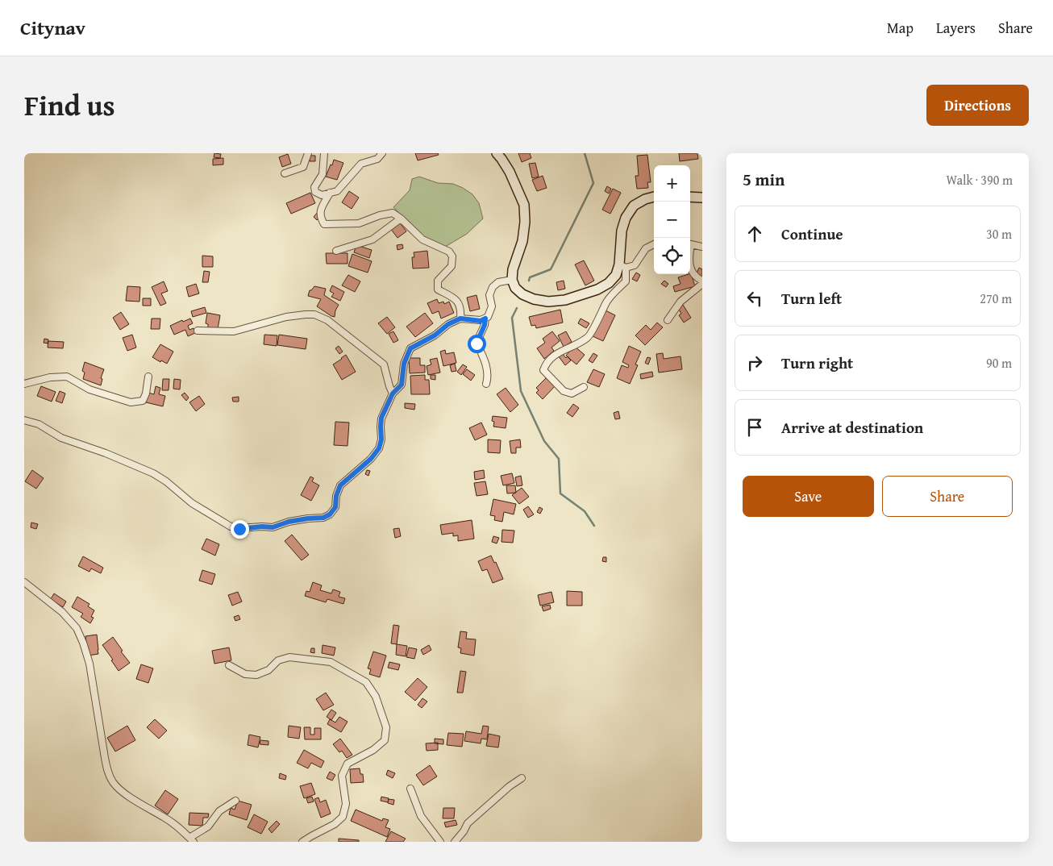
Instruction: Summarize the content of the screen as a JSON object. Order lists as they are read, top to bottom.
{
  "page": {
    "header": "Citynav",
    "nav": ["Map", "Layers", "Share"],
    "title": "Find us",
    "buttons": [
      "Directions",
      ["Save", "Share"]
    ],
    "heading": ["5 min", "Walk · 390 m"],
    "map_buttons": ["+", "−"],
    "list": [
      ["Continue", "30 m"],
      ["Turn left", "270 m"],
      ["Turn right", "90 m"],
      "Arrive at destination"
    ]
  }
}
